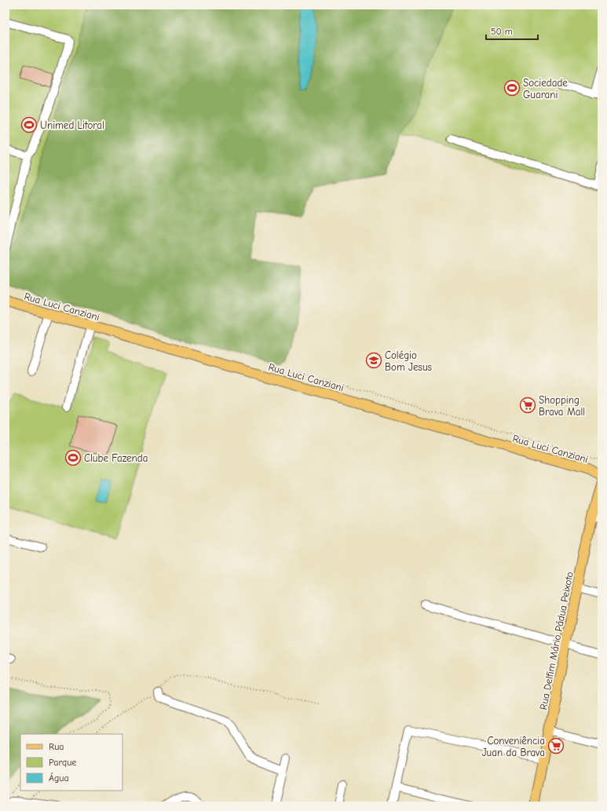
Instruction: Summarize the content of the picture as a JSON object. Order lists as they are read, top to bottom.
{
  "streets": {
    "main road": ["Rua Luci Canziani", "Rua Delfim Mário Pádua Peixoto"]
  },
  "places": {
    "sports": ["Sociedade Guarani", "Unimed Litoral", "Clube Fazenda"],
    "school or university": ["Colégio Bom Jesus"],
    "supermarket": ["Shopping Brava Mall", "Conveniência Juan da Brava"]
  },
  "legend": ["Rua", "Parque", "Água"],
  "scale_bar": "50 m"
}
